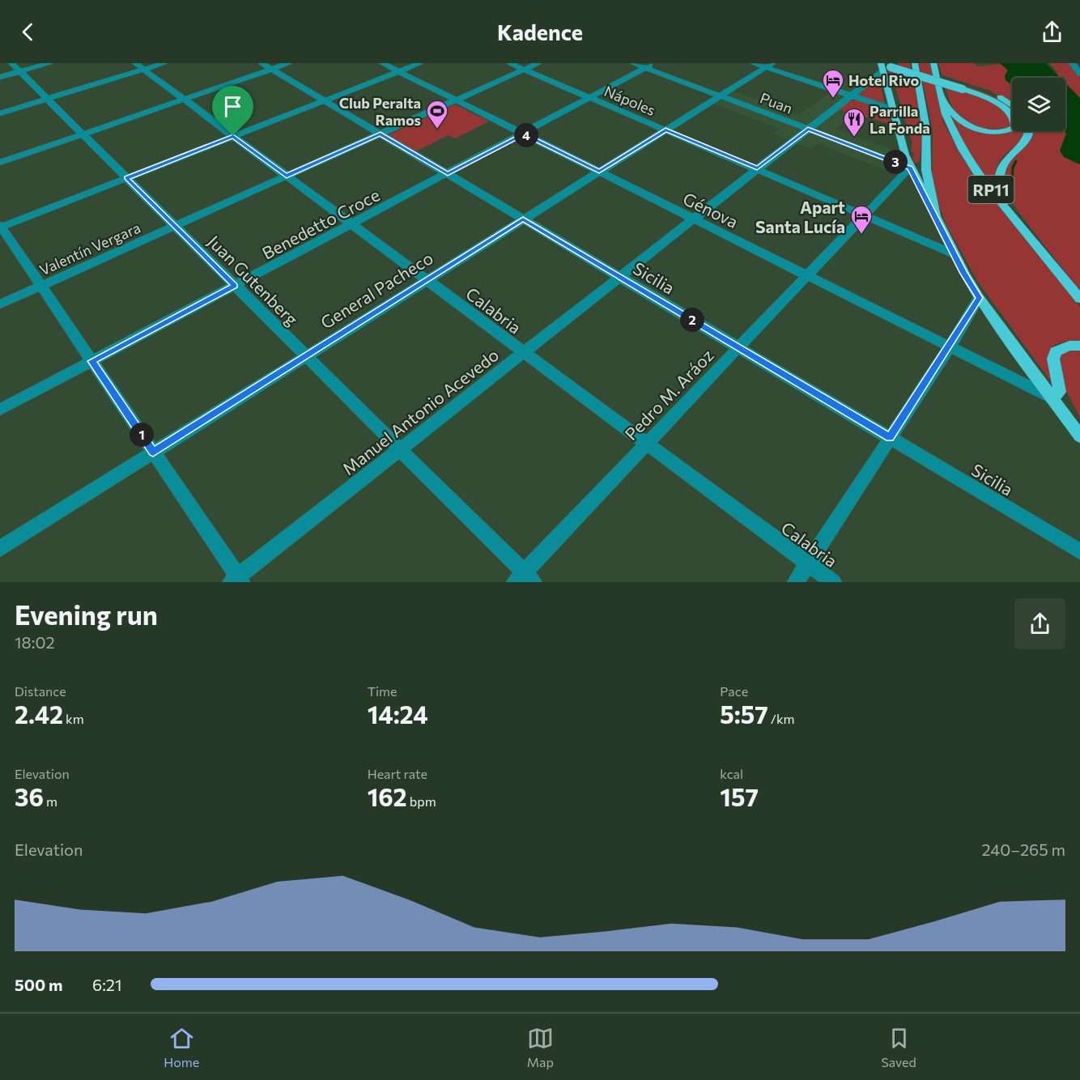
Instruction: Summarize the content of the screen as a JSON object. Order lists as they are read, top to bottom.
{
  "streets": {
    "main road": ["RP11"],
    "street": [
      "Nápoles",
      "Puan",
      "Génova",
      "Benedetto Croce",
      "Valentín Vergara",
      "Sicilia",
      "Juan Gutenberg",
      "General Pacheco",
      "Calabria",
      "Pedro M. Aráoz",
      "Manuel Antonio Acevedo"
    ]
  },
  "crossings": [
    ["Nápoles", "Benedetto Croce"],
    ["Nápoles", "Valentín Vergara"],
    ["Nápoles", "General Pacheco"],
    ["Nápoles", "Pedro M. Aráoz"],
    ["Nápoles", "Manuel Antonio Acevedo"],
    ["Puan", "Benedetto Croce"],
    ["Puan", "General Pacheco"],
    ["Puan", "Pedro M. Aráoz"],
    ["Puan", "Manuel Antonio Acevedo"],
    ["Génova", "Benedetto Croce"],
    ["Génova", "Valentín Vergara"],
    ["Génova", "General Pacheco"],
    ["Génova", "Pedro M. Aráoz"],
    ["Génova", "Manuel Antonio Acevedo"],
    ["Benedetto Croce", "Sicilia"],
    ["Benedetto Croce", "Juan Gutenberg"],
    ["Benedetto Croce", "Calabria"],
    ["Valentín Vergara", "Sicilia"],
    ["Valentín Vergara", "Juan Gutenberg"],
    ["Valentín Vergara", "Calabria"],
    ["Sicilia", "General Pacheco"],
    ["Sicilia", "Pedro M. Aráoz"],
    ["Sicilia", "Manuel Antonio Acevedo"],
    ["Juan Gutenberg", "General Pacheco"],
    ["Juan Gutenberg", "Pedro M. Aráoz"],
    ["Juan Gutenberg", "Manuel Antonio Acevedo"],
    ["General Pacheco", "Calabria"],
    ["Calabria", "Pedro M. Aráoz"],
    ["Calabria", "Manuel Antonio Acevedo"]
  ],
  "places": {
    "hotel": ["Hotel Rivo", "Apart Santa Lucía"],
    "sports": ["Club Peralta Ramos"],
    "restaurant": ["Parrilla La Fonda"]
  },
  "page": {
    "header": "Kadence",
    "pins": [
      "4",
      "3",
      "2",
      "1"
    ],
    "heading": ["Evening run", "18:02"],
    "stats": [
      ["Distance", "2.42 km"],
      ["Time", "14:24"],
      ["Pace", "5:57 /km"],
      ["Elevation", "36 m"],
      ["Heart rate", "162 bpm"],
      ["kcal", "157"]
    ],
    "chart": ["Elevation", "240–265 m"],
    "list": [
      {
        "name": "500 m",
        "note": "6:21"
      }
    ],
    "tabs": ["Home", "Map", "Saved"]
  }
}
